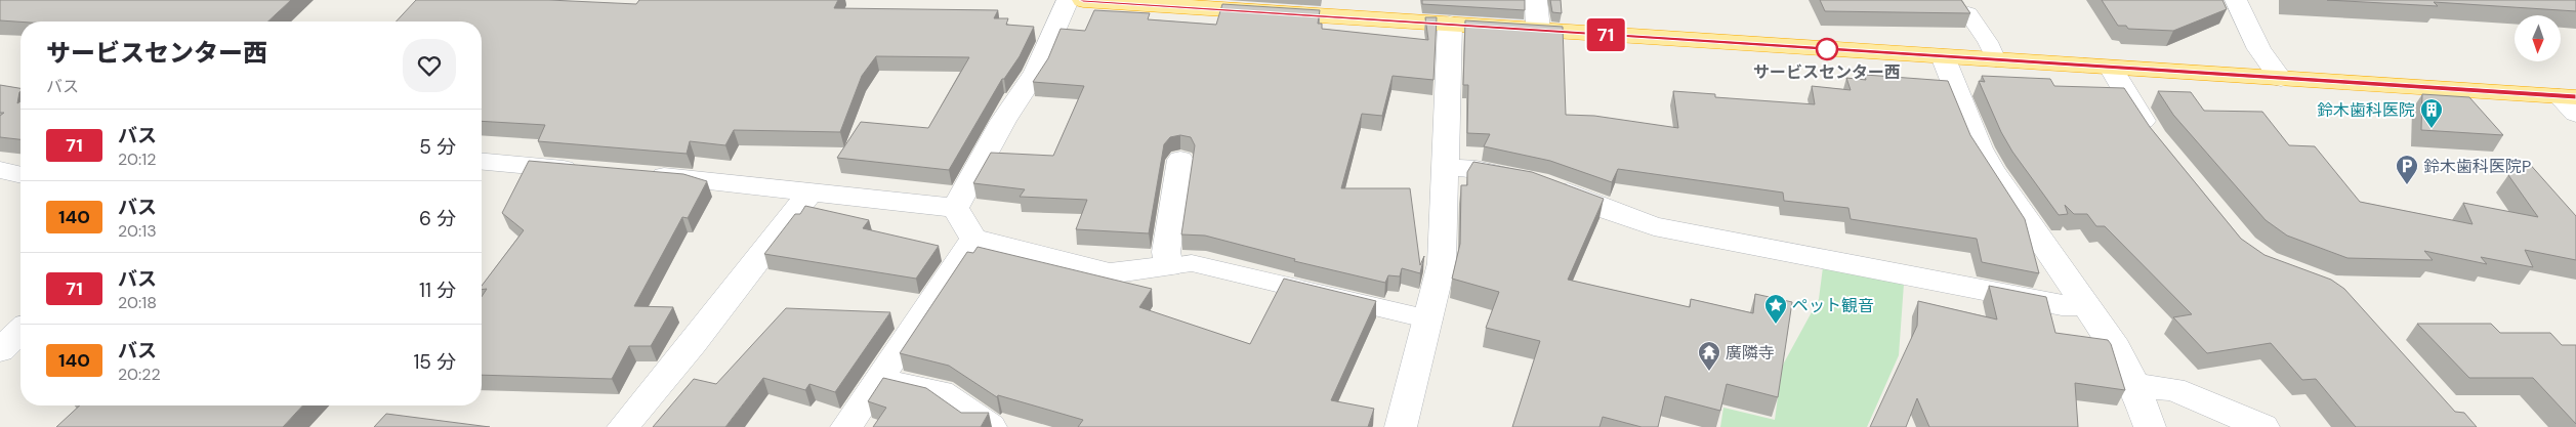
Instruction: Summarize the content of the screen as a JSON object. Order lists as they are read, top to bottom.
{
  "places": {
    "other": ["サービスセンター西"],
    "building": ["鈴木歯科医院"],
    "parking": ["鈴木歯科医院P"],
    "place": ["ペット観音"],
    "temple": ["廣隣寺"]
  },
  "lines": ["bus line 71"],
  "north": "bottom",
  "page": {
    "on_map": "71",
    "heading": ["サービスセンター西", "バス"],
    "list": [
      {
        "mark": "71",
        "name": "バス",
        "note": "20:12",
        "value": "5 分"
      },
      {
        "mark": "140",
        "name": "バス",
        "note": "20:13",
        "value": "6 分"
      },
      {
        "mark": "71",
        "name": "バス",
        "note": "20:18",
        "value": "11 分"
      },
      {
        "mark": "140",
        "name": "バス",
        "note": "20:22",
        "value": "15 分"
      }
    ]
  }
}
